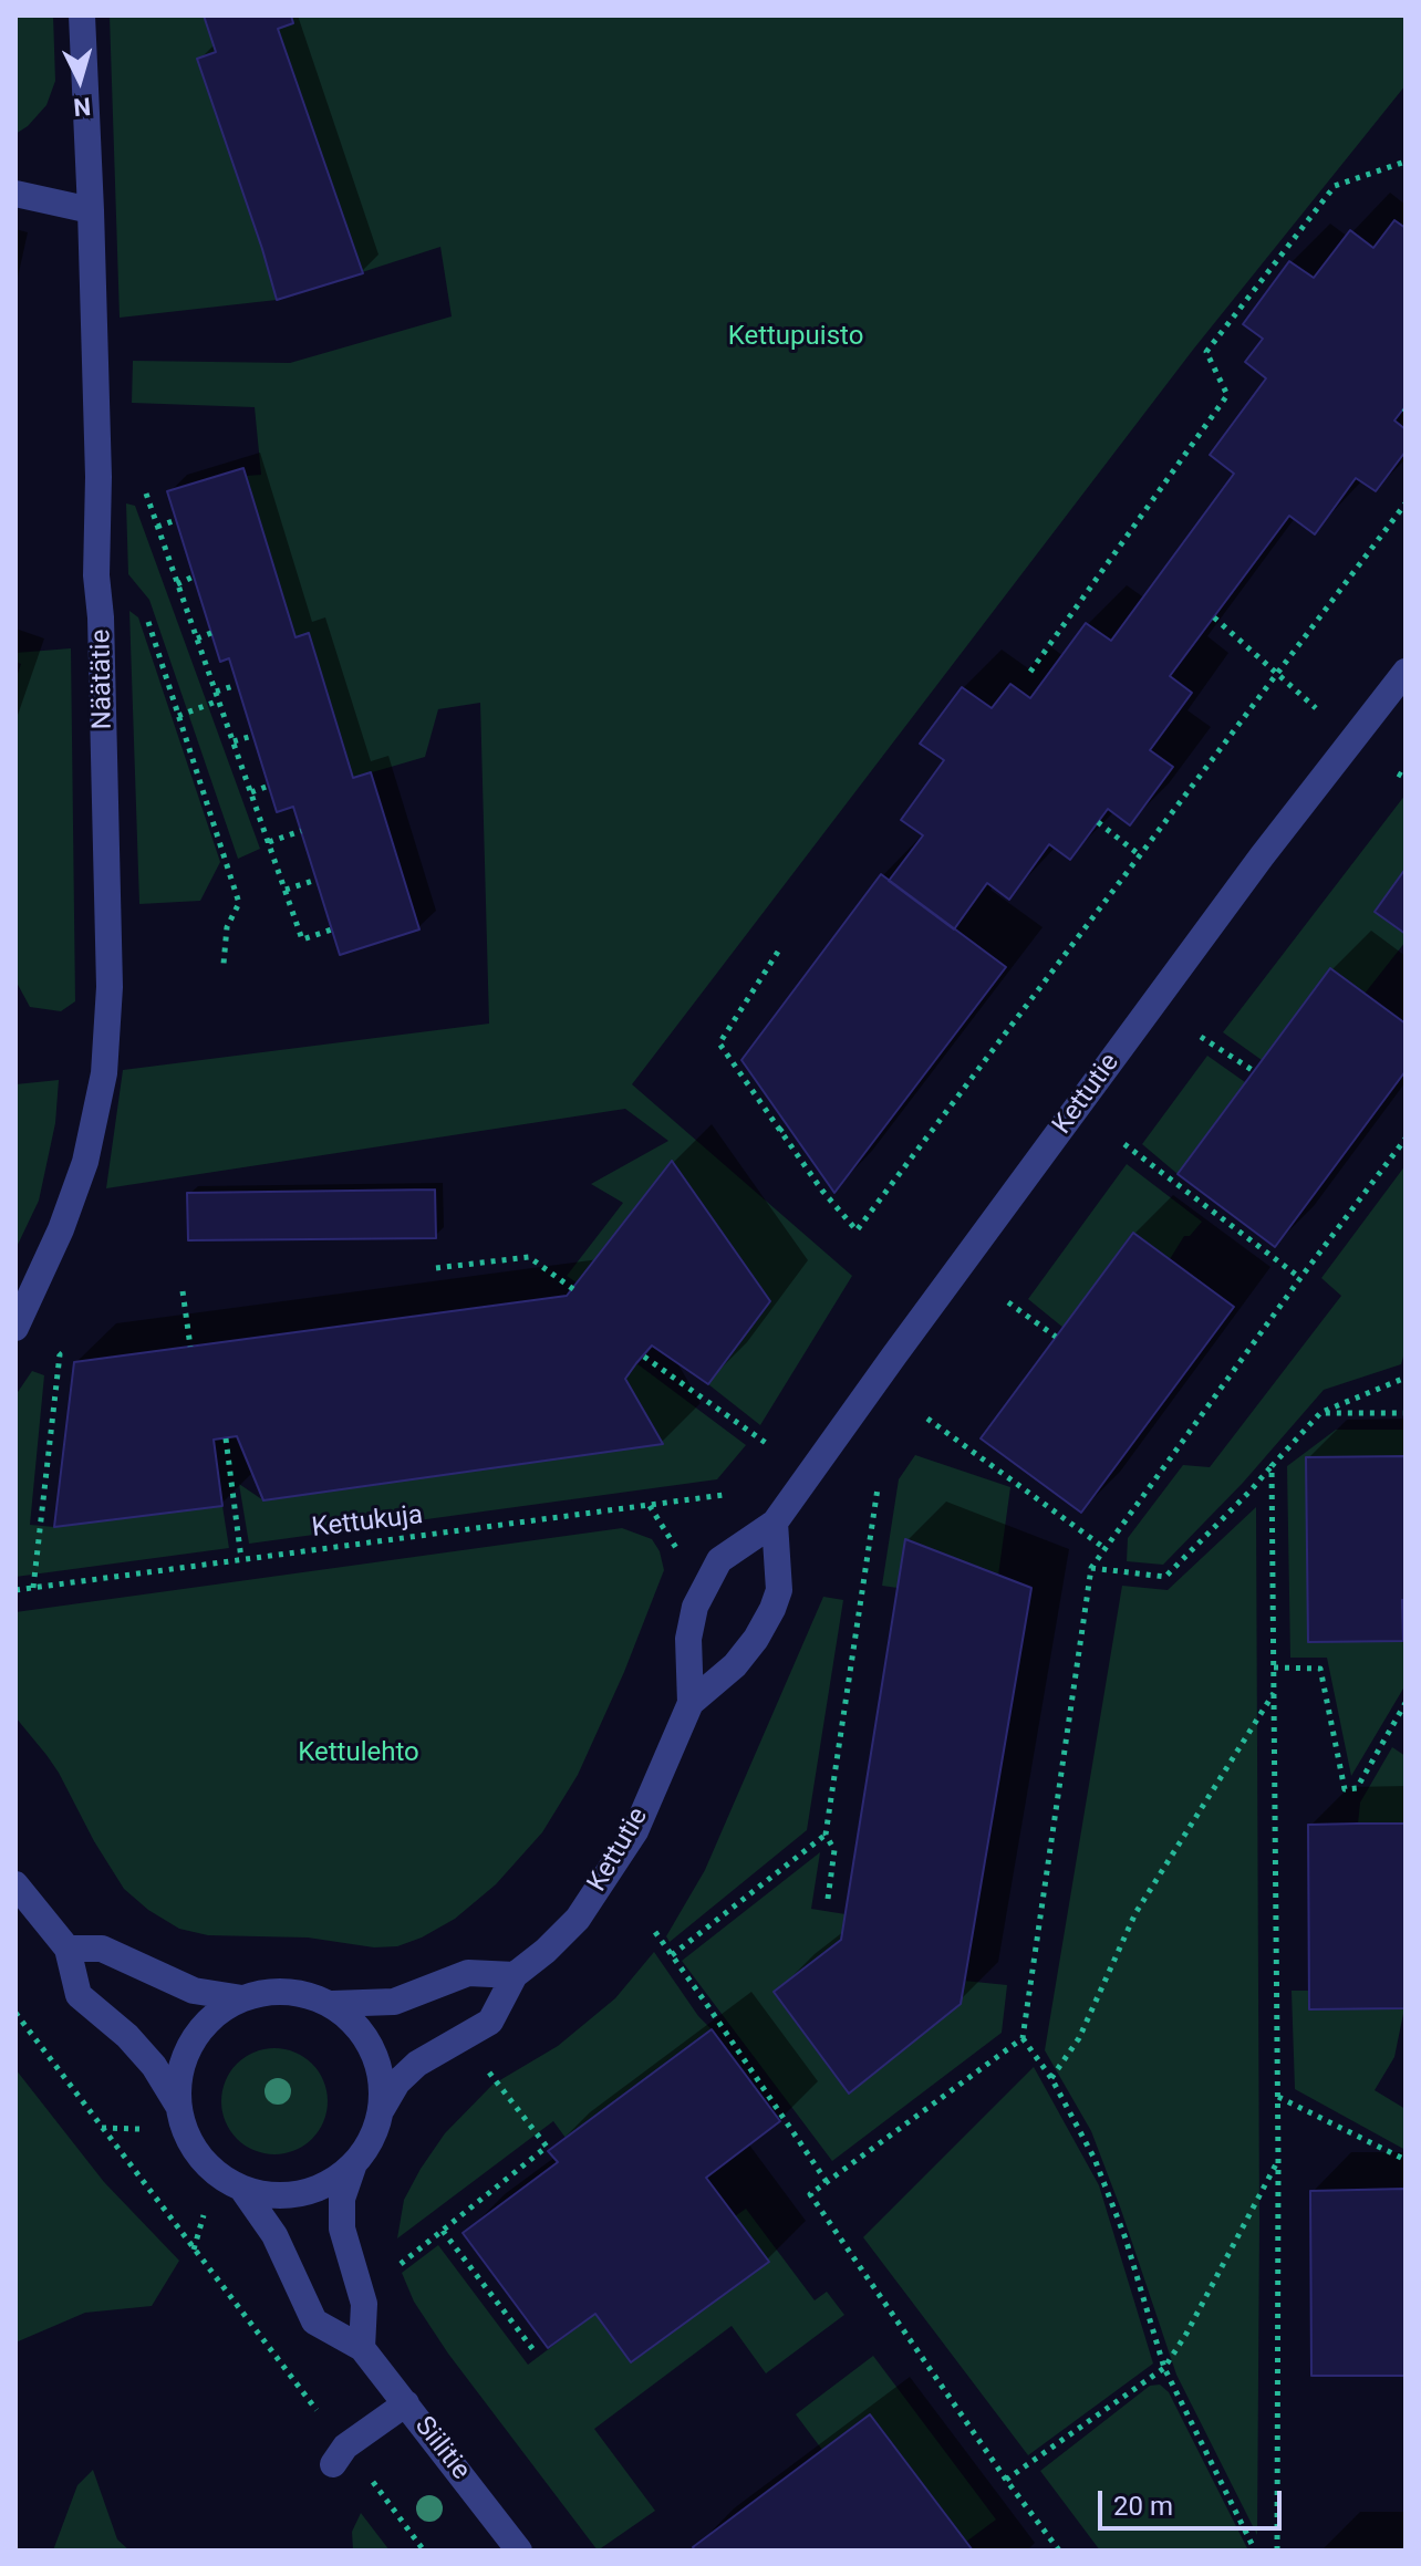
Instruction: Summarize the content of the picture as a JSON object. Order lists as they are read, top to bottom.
{
  "streets": {
    "street": ["Näätätie", "Kettutie", "Siilitie"],
    "path": ["Kettukuja"]
  },
  "crossings": [
    ["Kettutie", "Siilitie"]
  ],
  "parks": ["Kettupuisto", "Kettulehto"],
  "scale_bar": "20 m",
  "north": "bottom"
}
